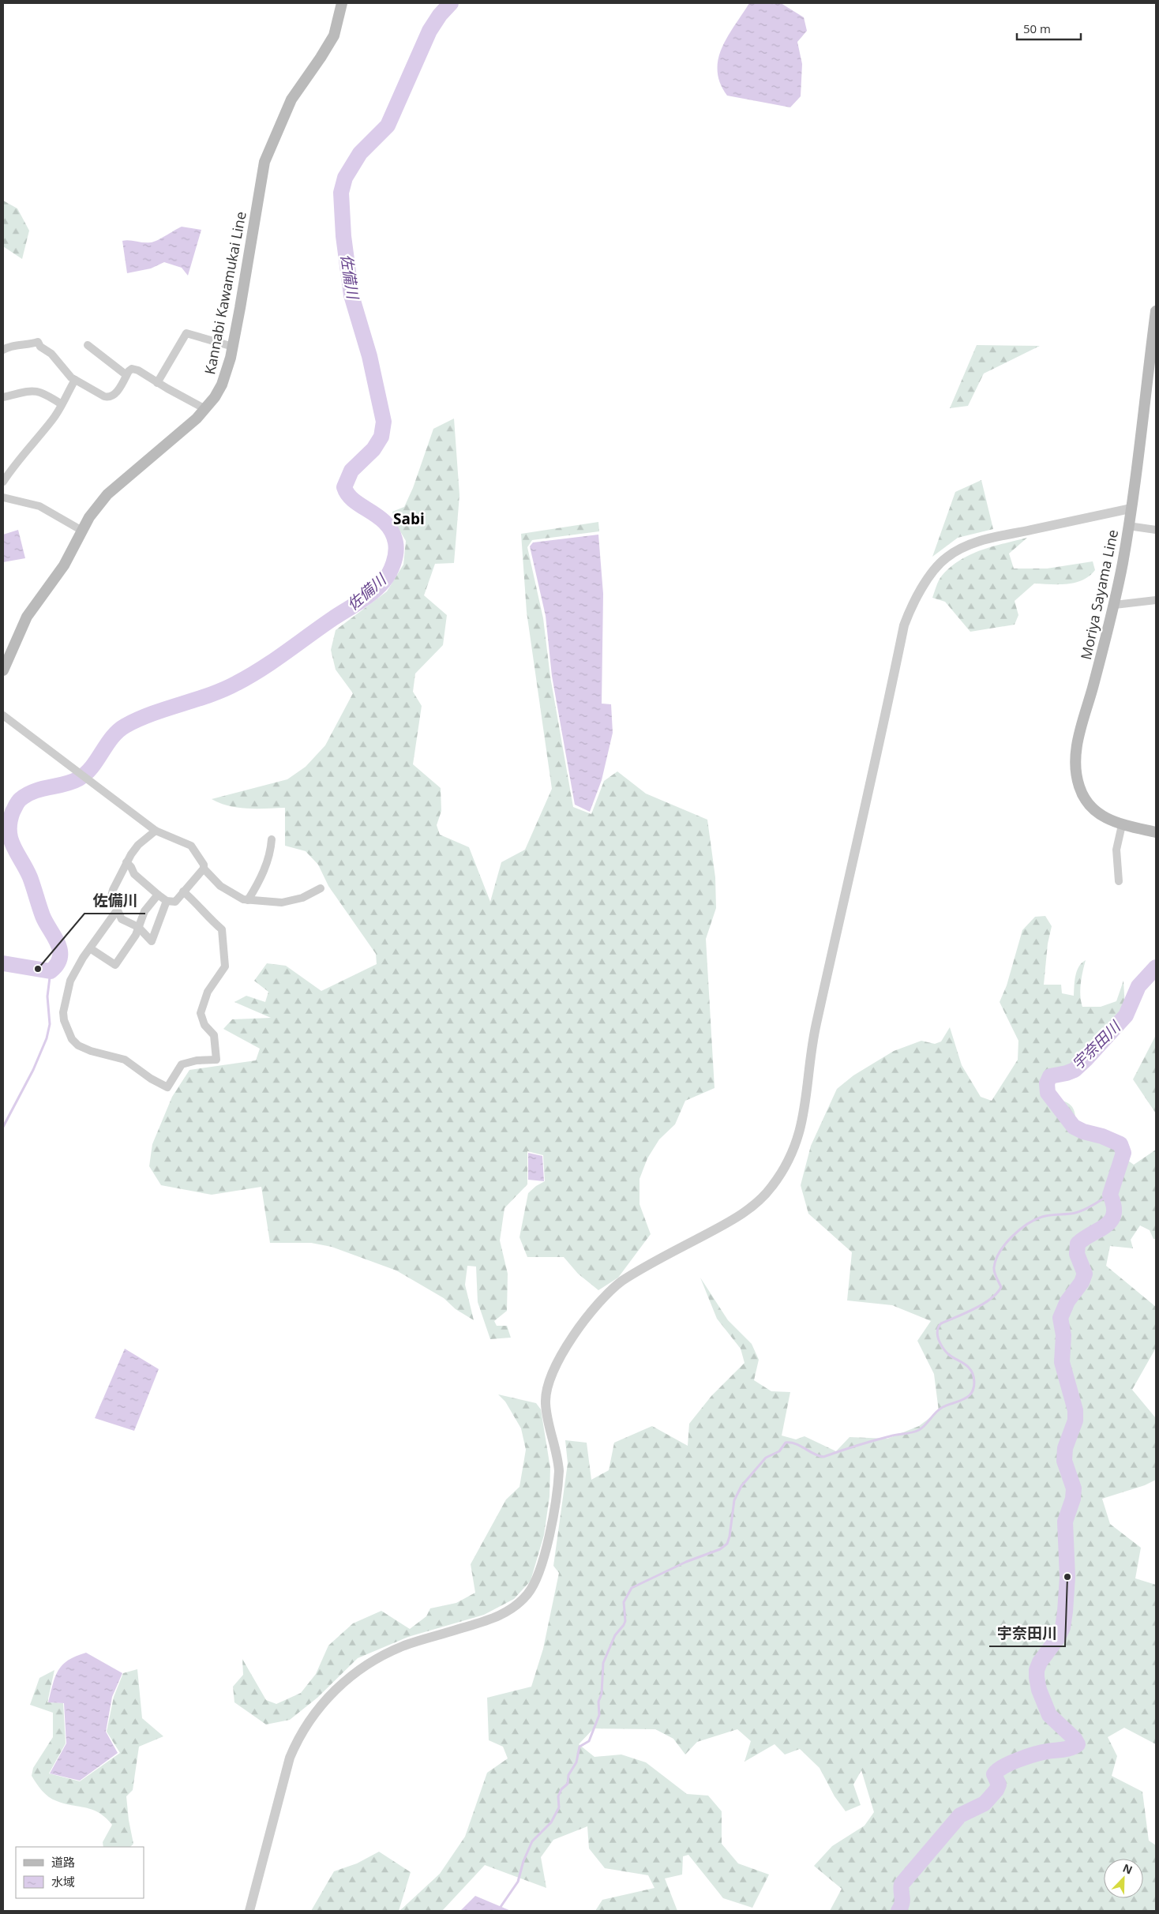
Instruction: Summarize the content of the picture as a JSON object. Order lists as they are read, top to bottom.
{
  "streets": {
    "main road": ["Kannabi Kawamukai Line", "Moriya Sayama Line"]
  },
  "districts": ["Sabi"],
  "water": ["佐備川", "宇奈田川"],
  "places": ["佐備川", "宇奈田川"],
  "legend": ["道路", "水域"],
  "scale_bar": "50 m",
  "north": "top right"
}
